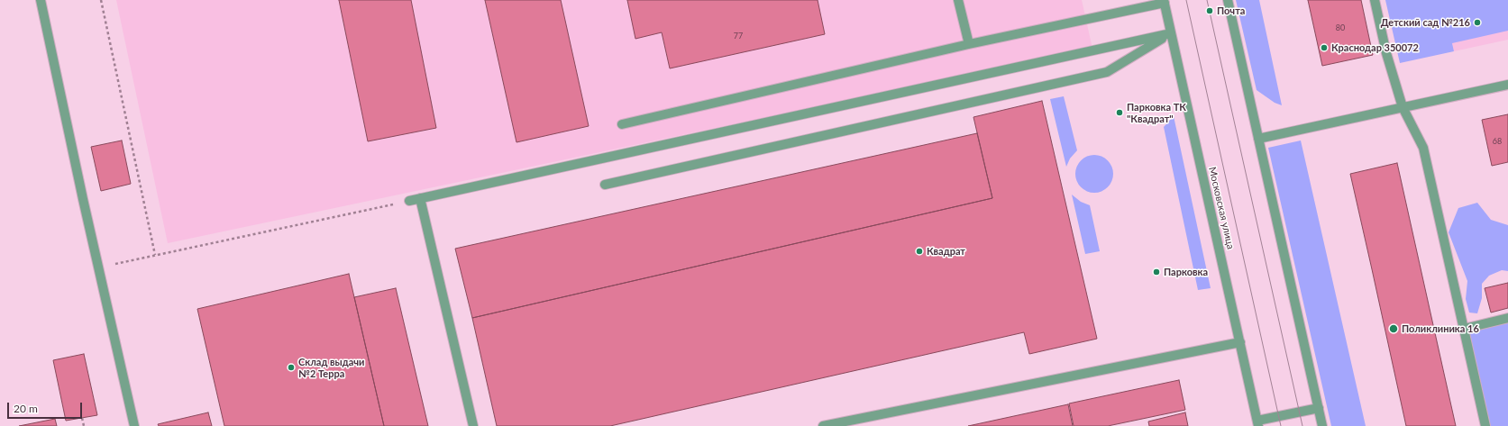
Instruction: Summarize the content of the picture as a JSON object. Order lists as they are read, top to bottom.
{
  "streets": {
    "street": ["Московская улица"]
  },
  "places": [
    "Почта",
    "Детский сад №216",
    "Краснодар 350072",
    "Парковка ТК \"Квадрат\"",
    "Квадрат",
    "Парковка",
    "Поликлиника 16",
    "Склад выдачи №2 Терра"
  ],
  "house_numbers": ["80", "77", "68"],
  "scale_bar": "20 m"
}
